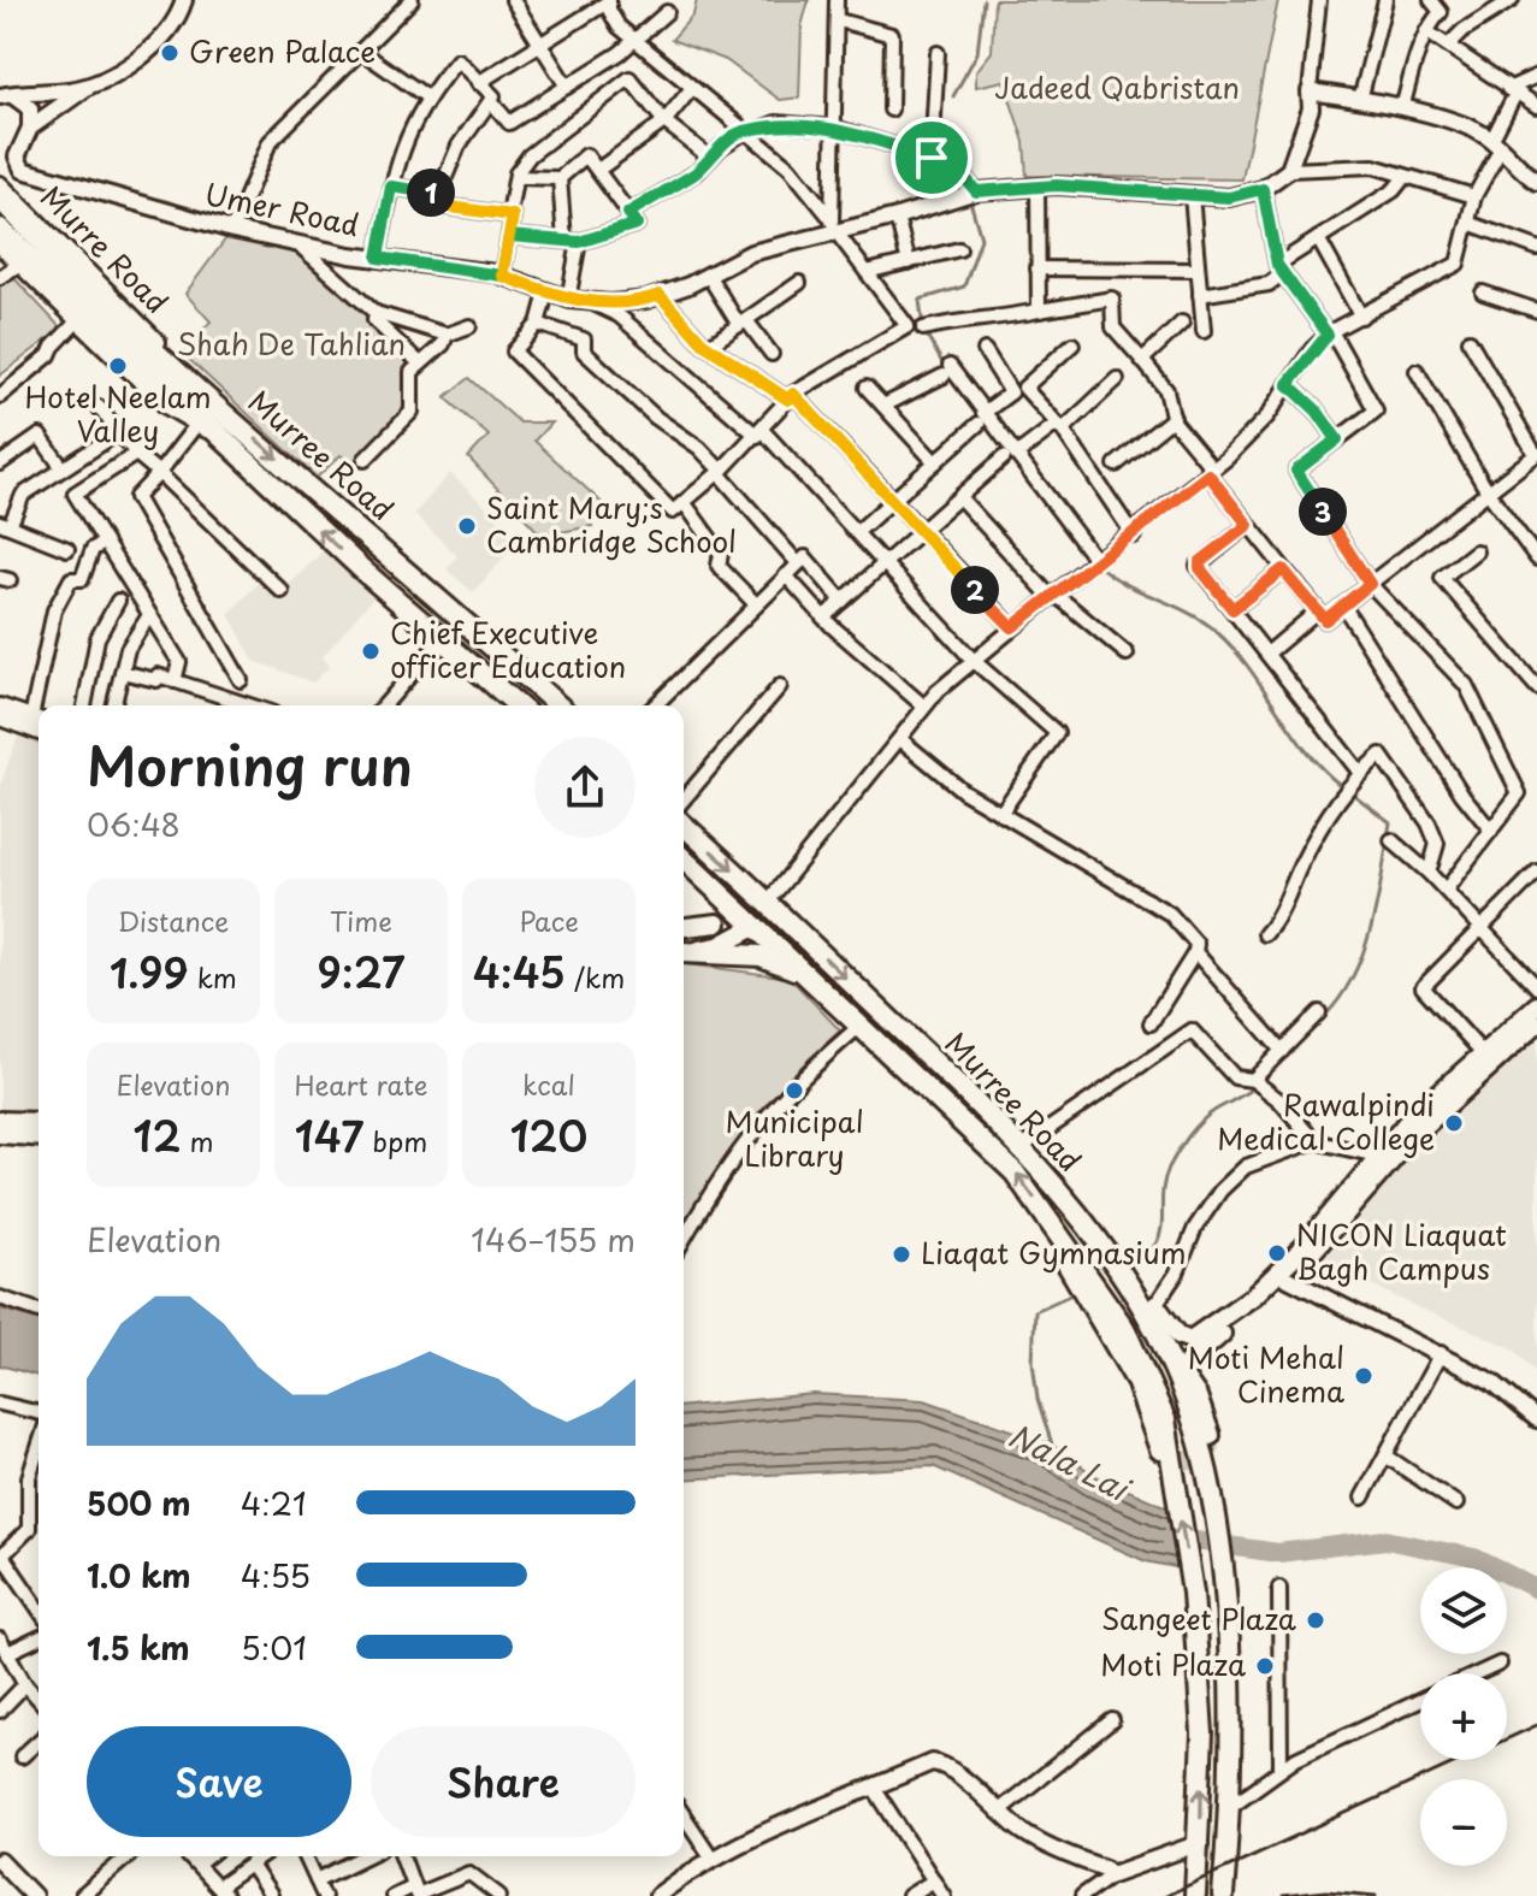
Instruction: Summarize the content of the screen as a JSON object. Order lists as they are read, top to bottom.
{
  "streets": {
    "main road": ["Murree Road"],
    "street": ["Umer Road", "Murre Road"]
  },
  "crossings": [
    ["Murre Road", "Murree Road"]
  ],
  "water": ["Nala Lai"],
  "parks": ["Jadeed Qabristan", "Shah De Tahlian"],
  "places": [
    "Green Palace",
    "Hotel Neelam Valley",
    "Saint Mary;s Cambridge School",
    "Chief Executive officer Education",
    "Municipal Library",
    "Rawalpindi Medical College",
    "NICON Liaquat Bagh Campus",
    "Liaqat Gymnasium",
    "Moti Mehal Cinema",
    "Sangeet Plaza",
    "Moti Plaza"
  ],
  "page": {
    "pins": ["1", "3", "2"],
    "heading": ["Morning run", "06:48"],
    "stats": [
      ["Distance", "1.99 km"],
      ["Time", "9:27"],
      ["Pace", "4:45 /km"],
      ["Elevation", "12 m"],
      ["Heart rate", "147 bpm"],
      ["kcal", "120"]
    ],
    "chart": ["Elevation", "146–155 m"],
    "list": [
      {
        "name": "500 m",
        "note": "4:21"
      },
      {
        "name": "1.0 km",
        "note": "4:55"
      },
      {
        "name": "1.5 km",
        "note": "5:01"
      }
    ],
    "map_buttons": ["+", "−"],
    "buttons": ["Save", "Share"]
  }
}
